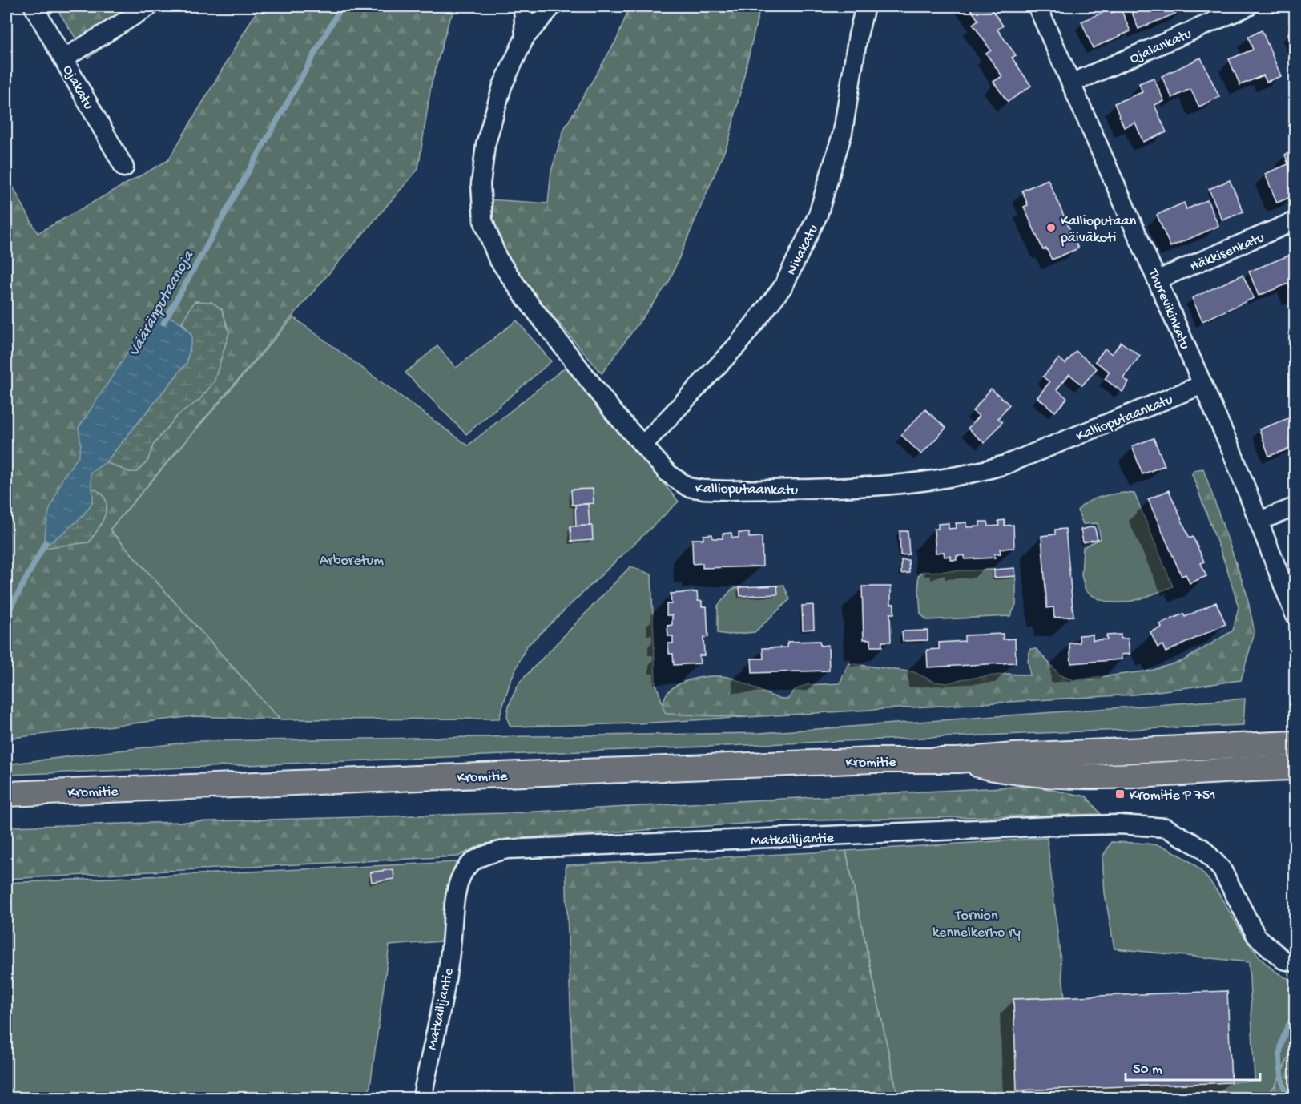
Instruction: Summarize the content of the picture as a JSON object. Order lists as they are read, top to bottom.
{
  "streets": {
    "main road": ["Kromitie"],
    "street": [
      "Ojalankatu",
      "Ojakatu",
      "Nivakatu",
      "Häkkisenkatu",
      "Thurevikinkatu",
      "Kallioputaankatu",
      "Matkailijantie"
    ]
  },
  "crossings": [
    ["Ojalankatu", "Thurevikinkatu"],
    ["Nivakatu", "Kallioputaankatu"],
    ["Häkkisenkatu", "Thurevikinkatu"],
    ["Thurevikinkatu", "Kallioputaankatu"]
  ],
  "water": ["Vääränputaanoja"],
  "parks": ["Arboretum", "Tornion kennelkerho ry"],
  "places": {
    "other": ["Kallioputaan päiväkoti"],
    "transit": ["Kromitie P 751"]
  },
  "scale_bar": "50 m"
}
